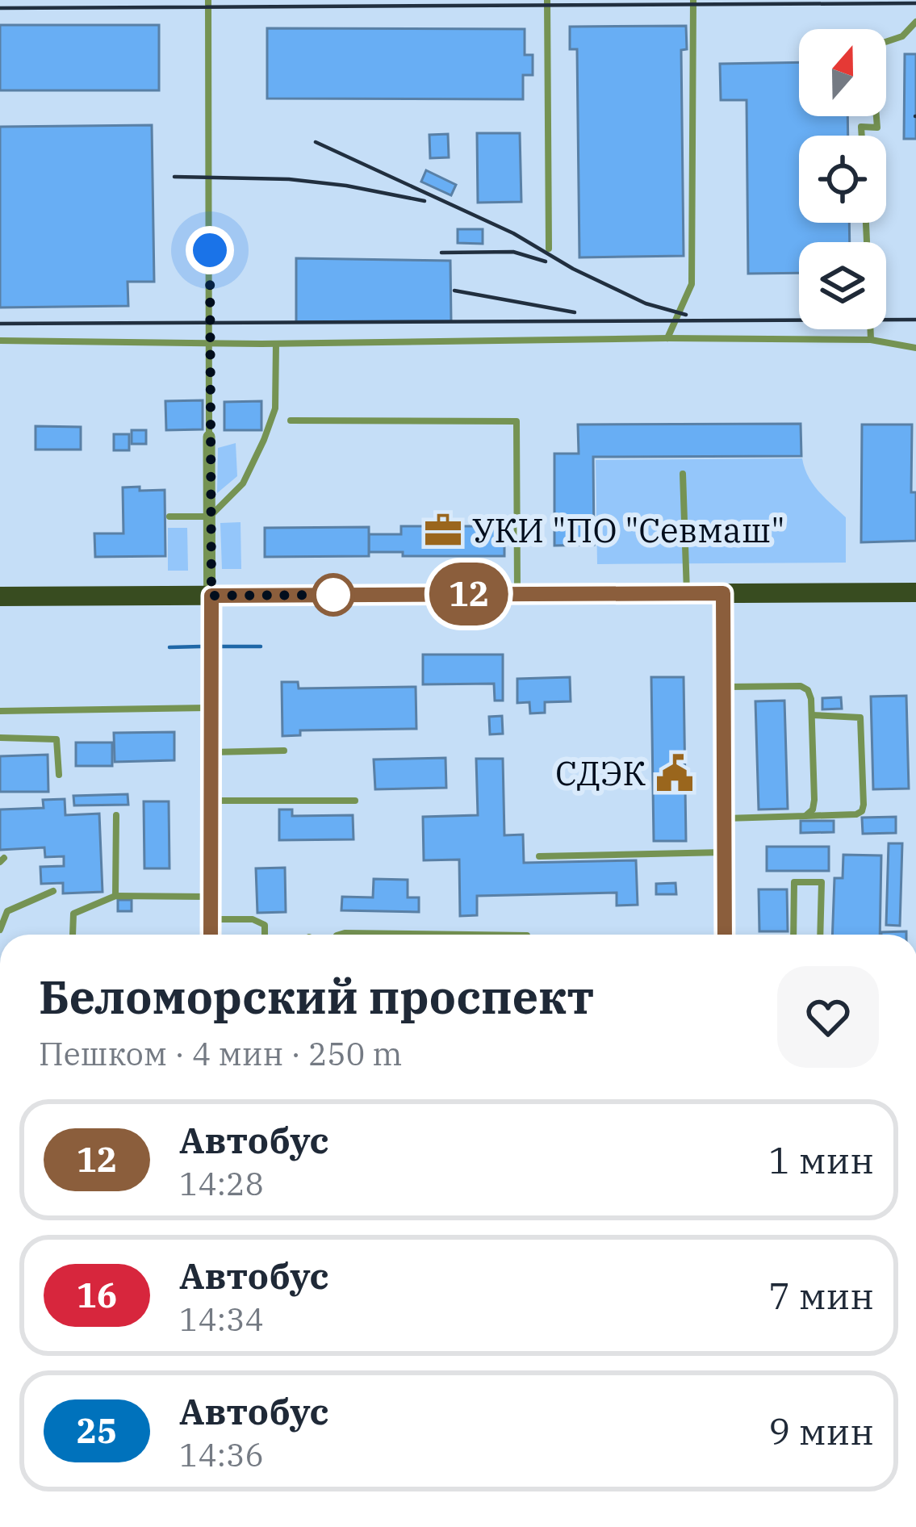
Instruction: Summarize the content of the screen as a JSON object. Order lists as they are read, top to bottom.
{
  "places": {
    "office": ["УКИ \"ПО \"Севмаш\""],
    "public building": ["СДЭК"]
  },
  "lines": ["bus line 12"],
  "north": "top",
  "page": {
    "on_map": "12",
    "heading": ["Беломорский проспект", "Пешком · 4 мин · 250 m"],
    "list": [
      {
        "mark": "12",
        "name": "Автобус",
        "note": "14:28",
        "value": "1 мин"
      },
      {
        "mark": "16",
        "name": "Автобус",
        "note": "14:34",
        "value": "7 мин"
      },
      {
        "mark": "25",
        "name": "Автобус",
        "note": "14:36",
        "value": "9 мин"
      }
    ]
  }
}
